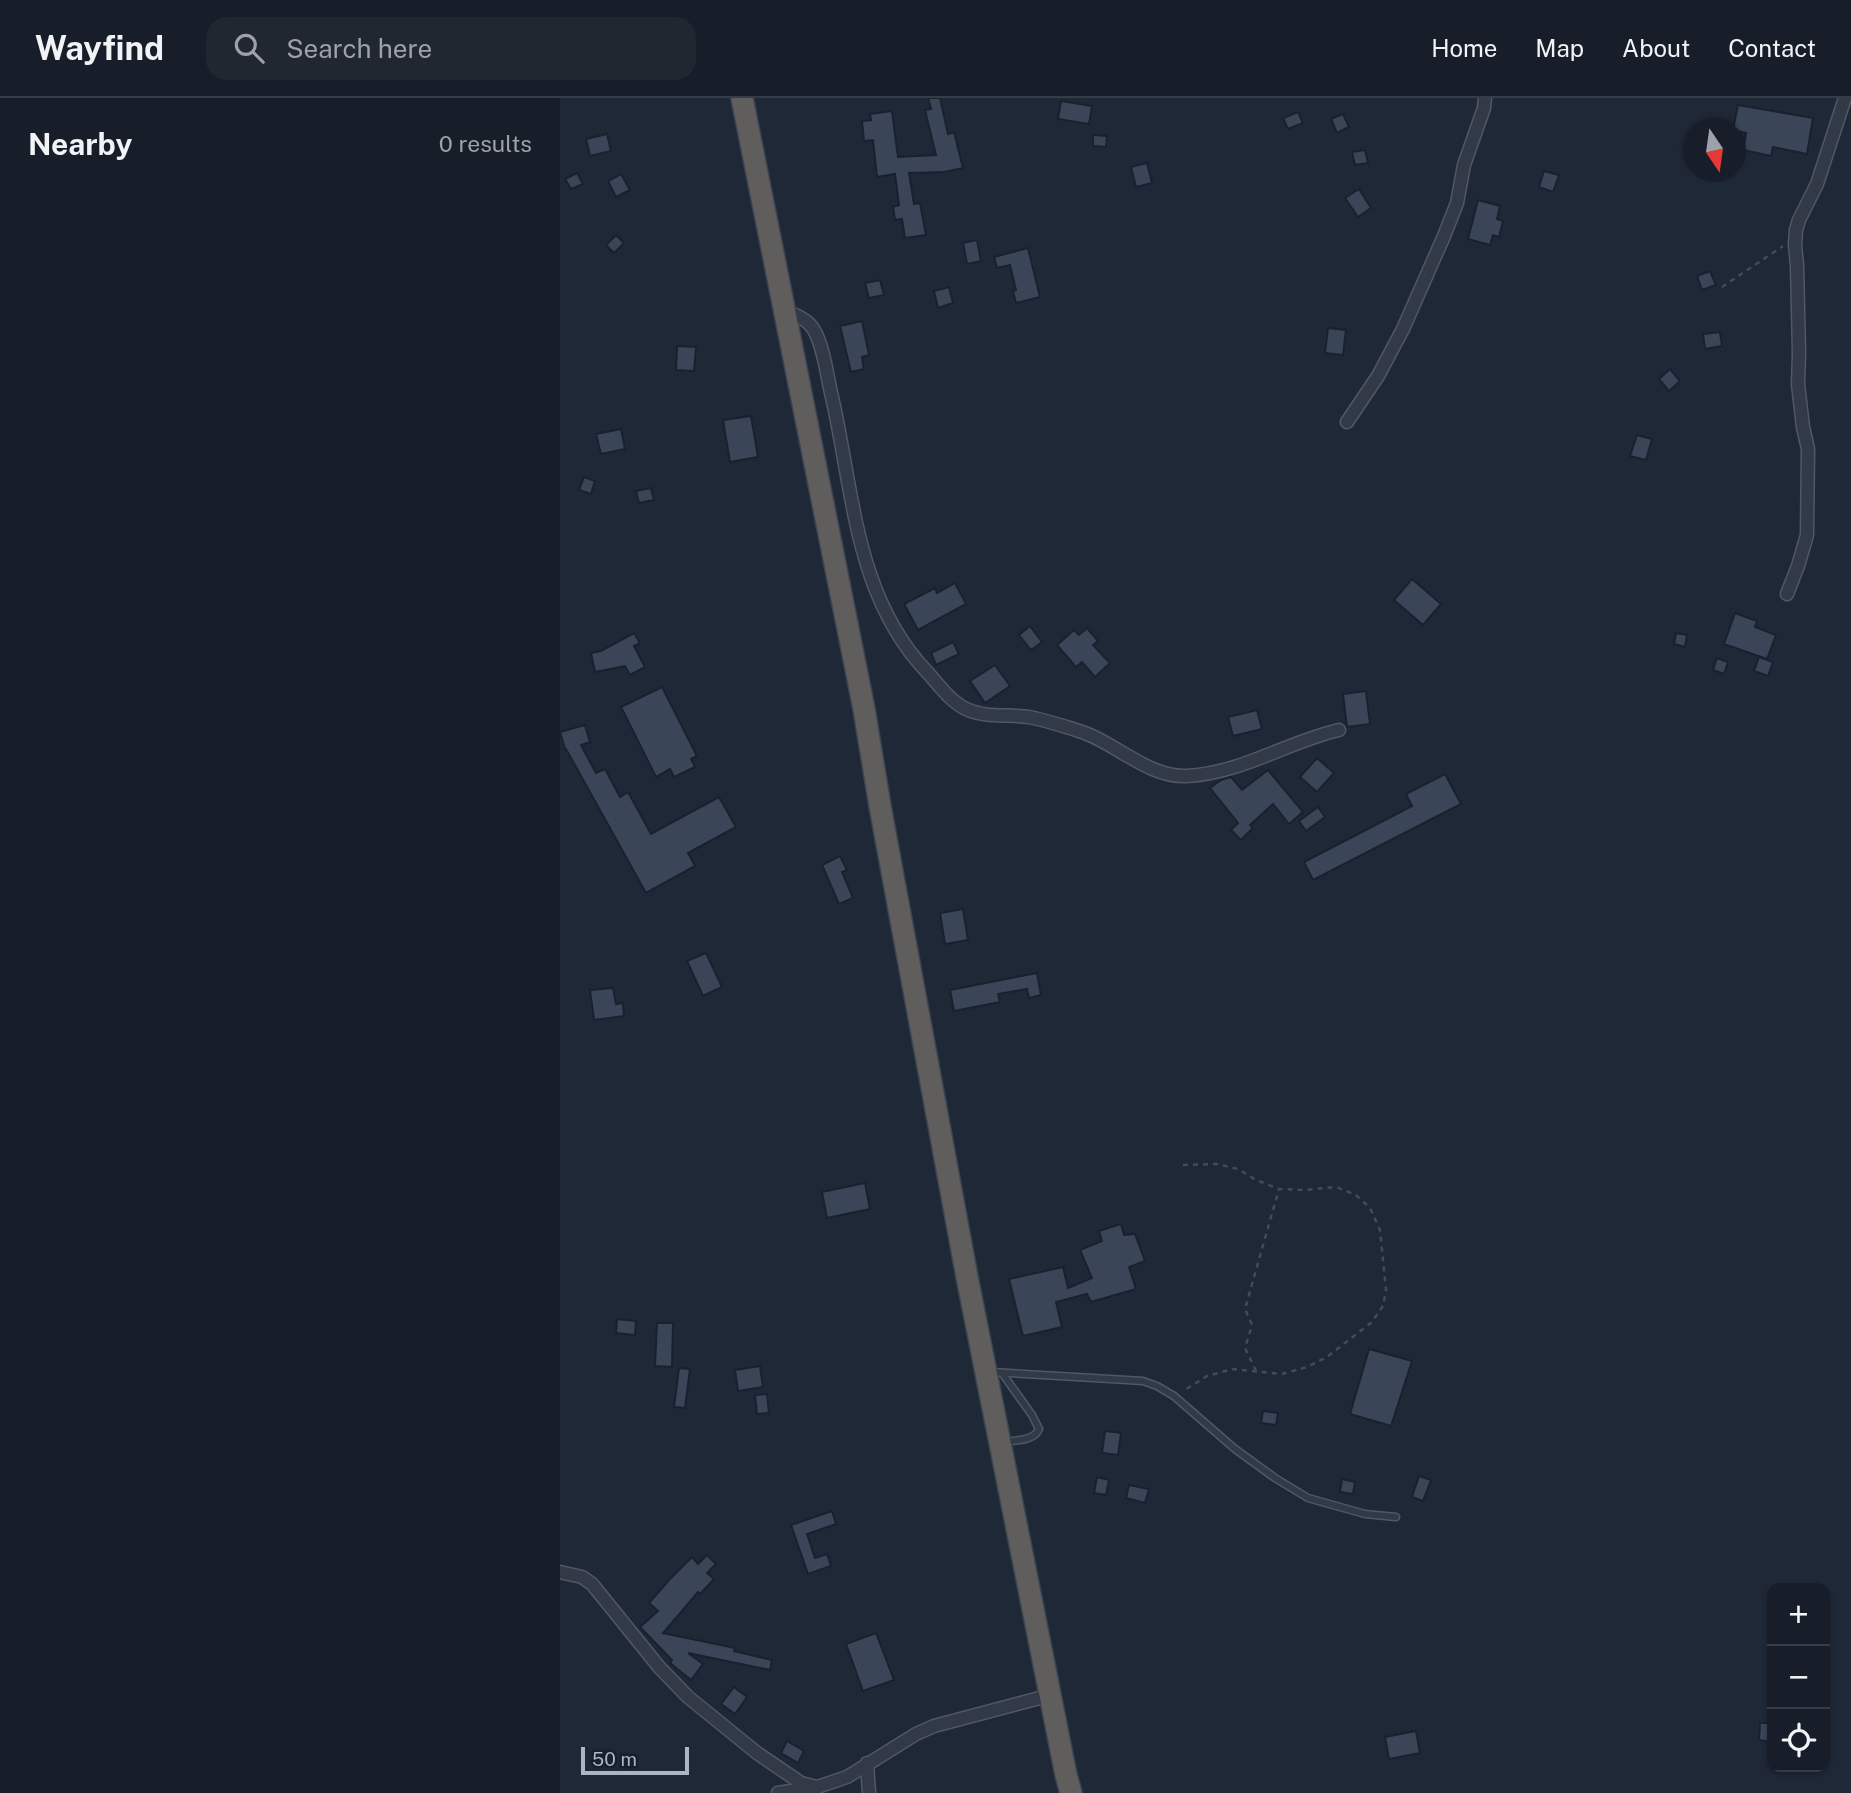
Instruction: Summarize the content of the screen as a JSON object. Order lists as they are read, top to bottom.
{
  "scale_bar": "50 m",
  "north": "bottom",
  "page": {
    "header": "Wayfind",
    "search": "Search here",
    "nav": [
      "Home",
      "Map",
      "About",
      "Contact"
    ],
    "heading": ["Nearby", "0 results"],
    "map_buttons": ["+", "−"],
    "scale": "50 m"
  }
}
